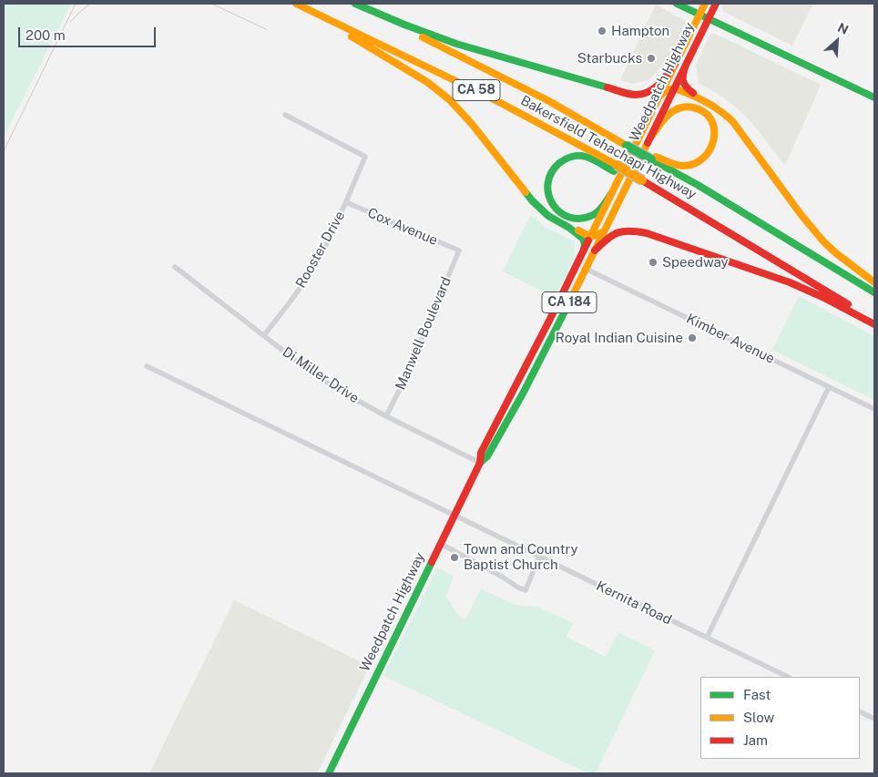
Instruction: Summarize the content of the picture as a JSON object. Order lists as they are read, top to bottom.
{
  "streets": {
    "main road": [
      "Weedpatch Highway",
      "CA 58",
      "Bakersfield Tehachapi Highway",
      "CA 184"
    ],
    "street": [
      "Cox Avenue",
      "Rooster Drive",
      "Manwell Boulevard",
      "Kimber Avenue",
      "Di Miller Drive",
      "Kernita Road"
    ]
  },
  "crossings": [
    ["Weedpatch Highway", "Kimber Avenue"],
    ["Weedpatch Highway", "Di Miller Drive"],
    ["Weedpatch Highway", "Kernita Road"],
    ["Cox Avenue", "Rooster Drive"],
    ["Cox Avenue", "Manwell Boulevard"],
    ["Rooster Drive", "Di Miller Drive"],
    ["Manwell Boulevard", "Di Miller Drive"]
  ],
  "places": [
    "Hampton",
    "Starbucks",
    "Speedway",
    "Royal Indian Cuisine",
    "Town and Country Baptist Church"
  ],
  "legend": ["Fast", "Slow", "Jam"],
  "scale_bar": "200 m",
  "north": "top right"
}
